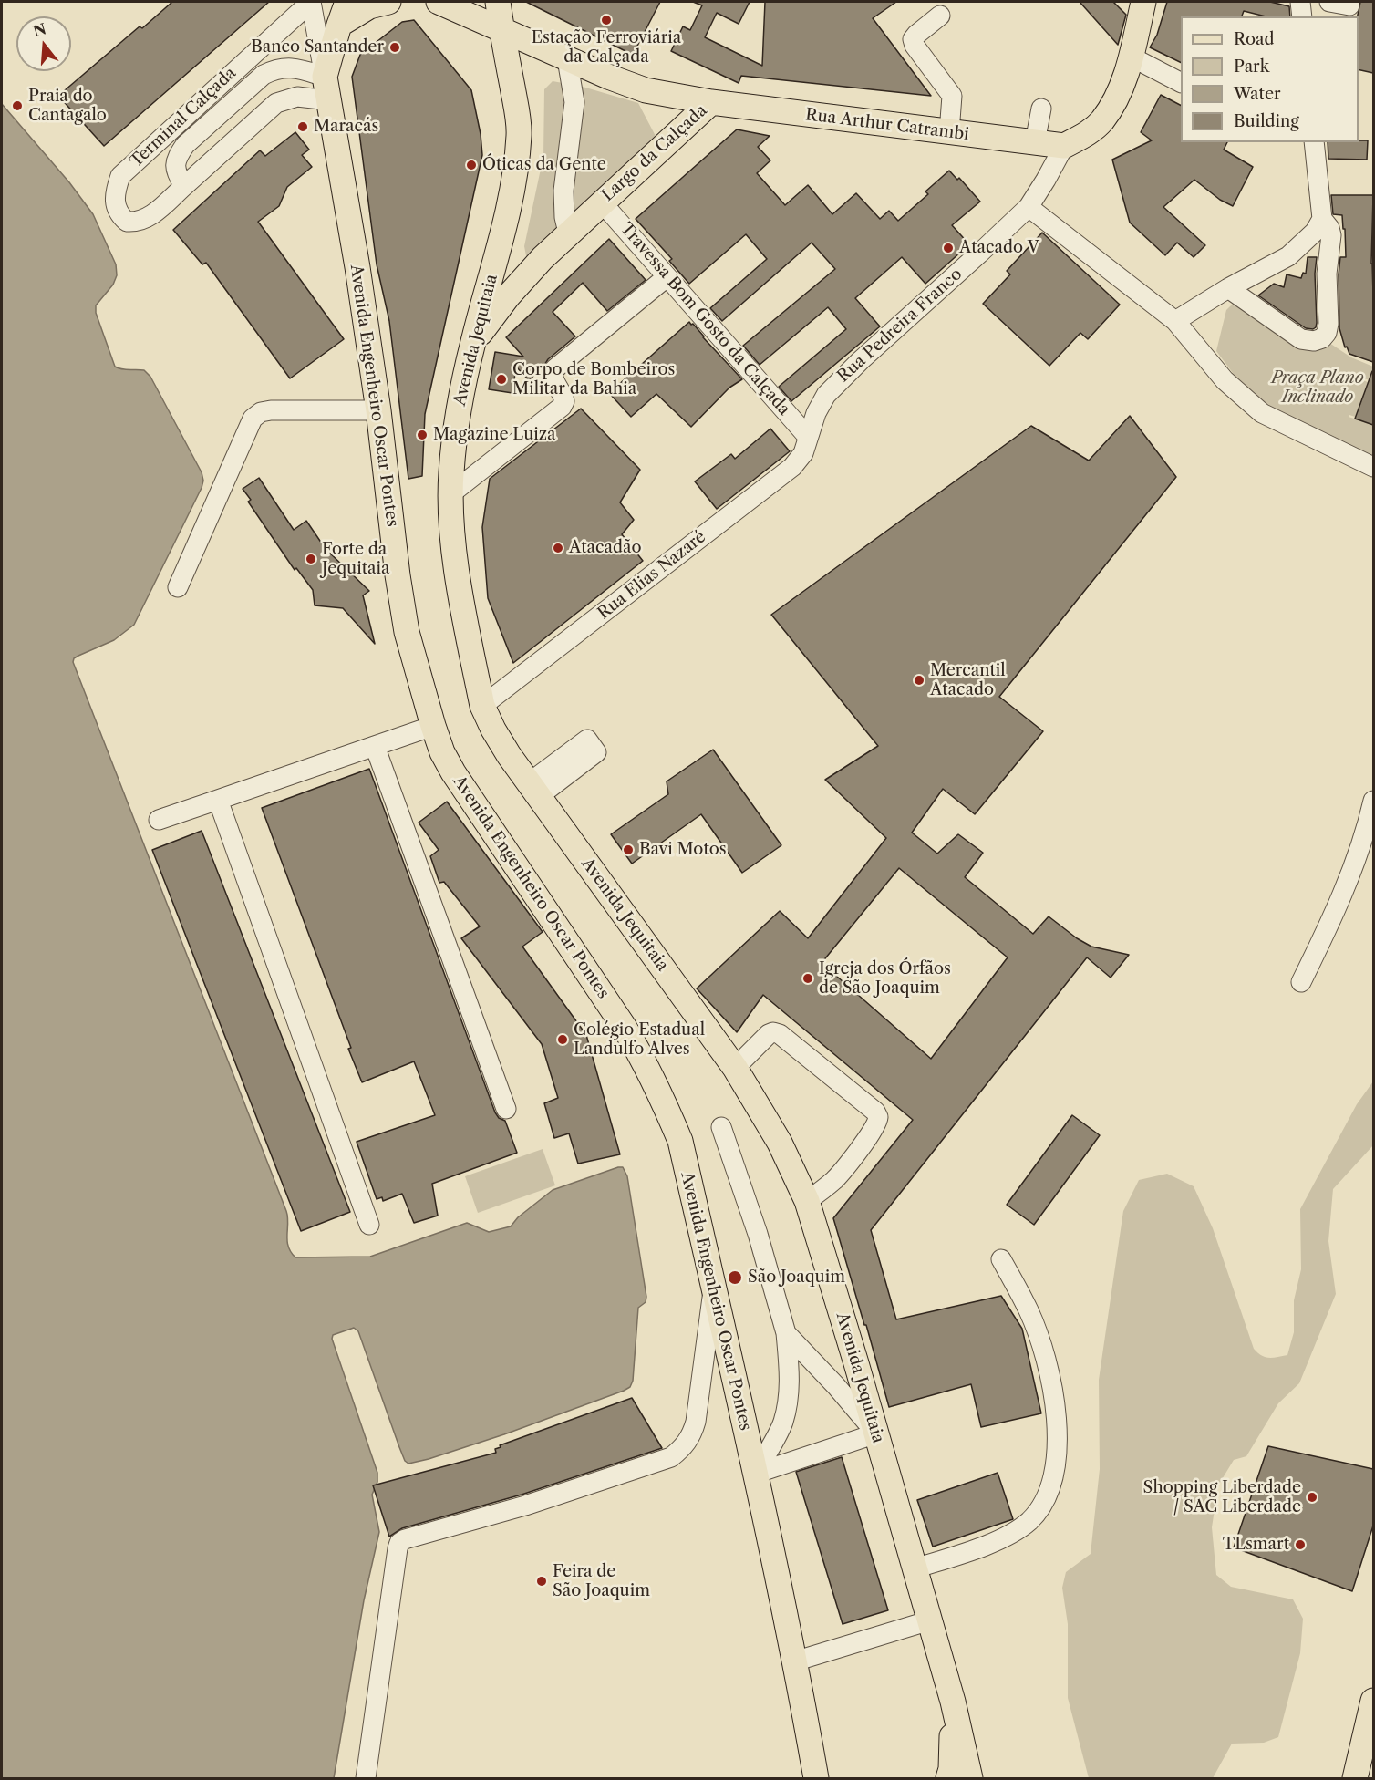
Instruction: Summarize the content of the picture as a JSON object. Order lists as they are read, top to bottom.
{
  "streets": {
    "main road": [
      "Rua Arthur Catrambi",
      "Largo da Calçada",
      "Avenida Jequitaia",
      "Avenida Engenheiro Oscar Pontes"
    ],
    "street": [
      "Terminal Calçada",
      "Travessa Bom Gosto da Calçada",
      "Rua Pedreira Franco",
      "Rua Elias Nazaré"
    ]
  },
  "crossings": [
    ["Terminal Calçada", "Avenida Engenheiro Oscar Pontes"],
    ["Rua Arthur Catrambi", "Largo da Calçada"],
    ["Rua Arthur Catrambi", "Rua Pedreira Franco"],
    ["Largo da Calçada", "Travessa Bom Gosto da Calçada"],
    ["Largo da Calçada", "Avenida Jequitaia"],
    ["Travessa Bom Gosto da Calçada", "Rua Pedreira Franco"],
    ["Travessa Bom Gosto da Calçada", "Rua Elias Nazaré"],
    ["Rua Pedreira Franco", "Rua Elias Nazaré"],
    ["Avenida Jequitaia", "Rua Elias Nazaré"]
  ],
  "parks": ["Praça Plano Inclinado"],
  "places": [
    "Estação Ferroviária da Calçada",
    "Banco Santander",
    "Praia do Cantagalo",
    "Maracás",
    "Óticas da Gente",
    "Atacado V",
    "Corpo de Bombeiros Militar da Bahia",
    "Magazine Luiza",
    "Atacadão",
    "Forte da Jequitaia",
    "Mercantil Atacado",
    "Bavi Motos",
    "Igreja dos Órfãos de São Joaquim",
    "Colégio Estadual Landulfo Alves",
    "São Joaquim",
    "Shopping Liberdade / SAC Liberdade",
    "TLsmart",
    "Feira de São Joaquim"
  ],
  "legend": [
    "Road",
    "Park",
    "Water",
    "Building"
  ],
  "north": "top"
}
